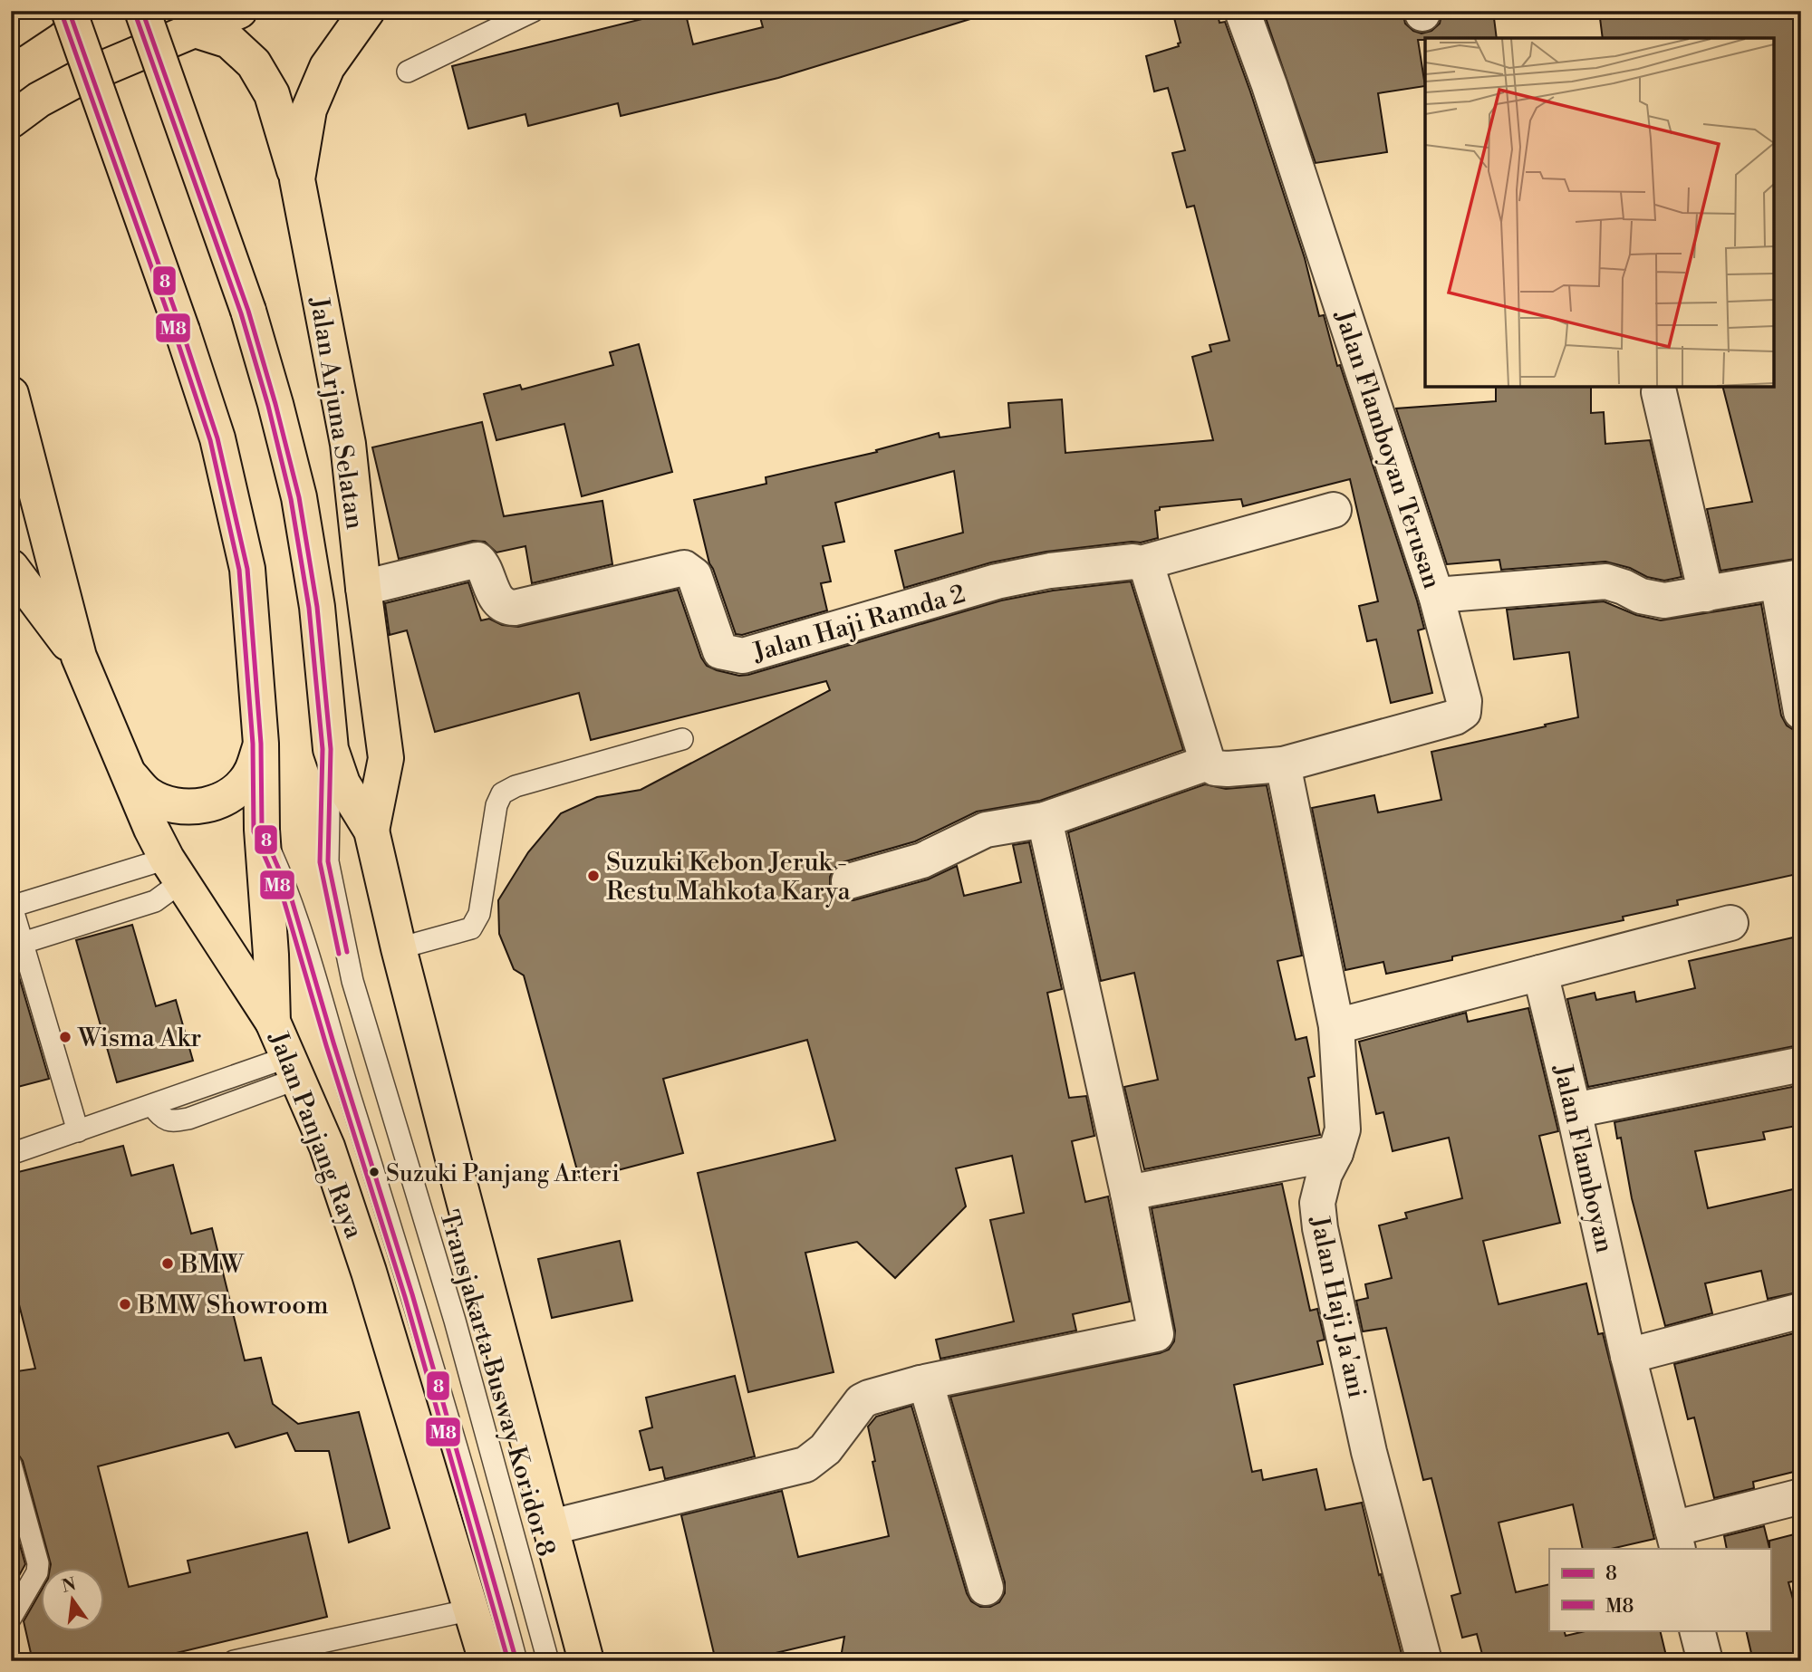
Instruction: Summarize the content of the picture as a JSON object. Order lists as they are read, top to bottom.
{
  "streets": {
    "main road": ["Jalan Arjuna Selatan", "Jalan Panjang Raya"],
    "street": [
      "Jalan Flamboyan Terusan",
      "Jalan Haji Ramda 2",
      "Jalan Flamboyan",
      "Jalan Haji Ja'ani"
    ],
    "lane": ["Transjakarta Busway Koridor 8"]
  },
  "crossings": [
    ["Jalan Arjuna Selatan", "Jalan Haji Ramda 2"],
    ["Jalan Flamboyan Terusan", "Jalan Haji Ja'ani"]
  ],
  "places": [
    "Suzuki Kebon Jeruk - Restu Mahkota Karya",
    "Wisma Akr",
    "Suzuki Panjang Arteri",
    "BMW",
    "BMW Showroom"
  ],
  "lines": ["transit line 8", "transit line M8"],
  "legend": ["8", "M8"],
  "north": "top"
}
